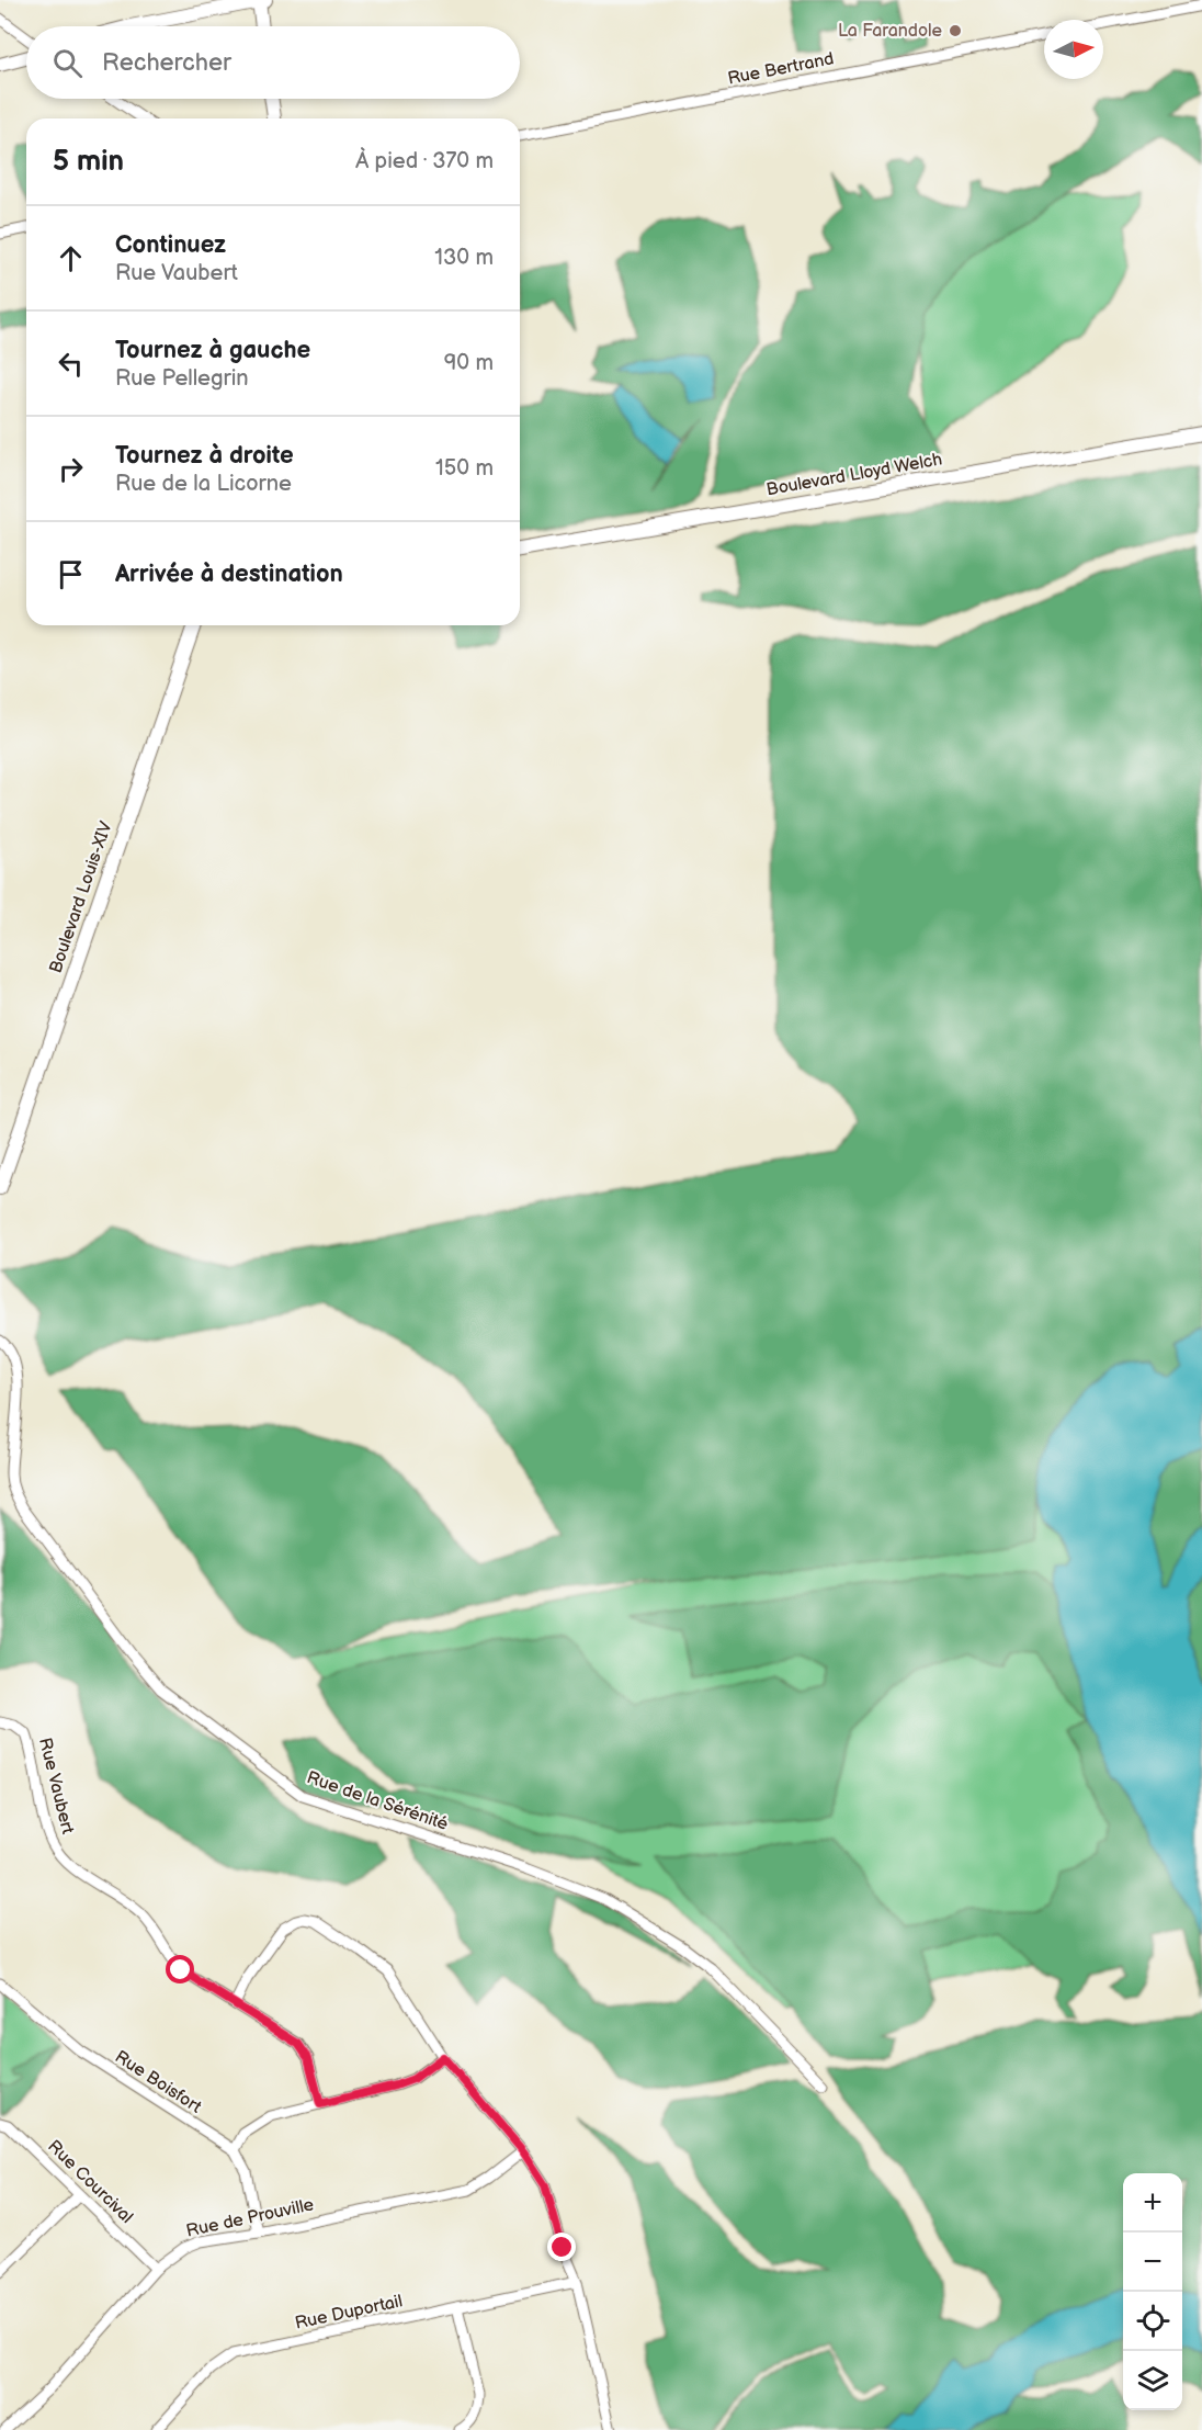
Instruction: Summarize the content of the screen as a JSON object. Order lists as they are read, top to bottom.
{
  "streets": {
    "main road": ["Boulevard Lloyd Welch", "Boulevard Louis-XIV"],
    "street": [
      "Rue Bertrand",
      "Rue Vaubert",
      "Rue de la Sérénité",
      "Rue Boisfort",
      "Rue Courcival",
      "Rue de Prouville",
      "Rue Duportail"
    ]
  },
  "crossings": [
    ["Rue Courcival", "Rue de Prouville"]
  ],
  "places": ["La Farandole"],
  "north": "right",
  "page": {
    "search": "Rechercher",
    "heading": ["5 min", "À pied · 370 m"],
    "list": [
      ["Continuez", "Rue Vaubert", "130 m"],
      ["Tournez à gauche", "Rue Pellegrin", "90 m"],
      ["Tournez à droite", "Rue de la Licorne", "150 m"],
      "Arrivée à destination"
    ],
    "map_buttons": ["+", "−"]
  }
}
